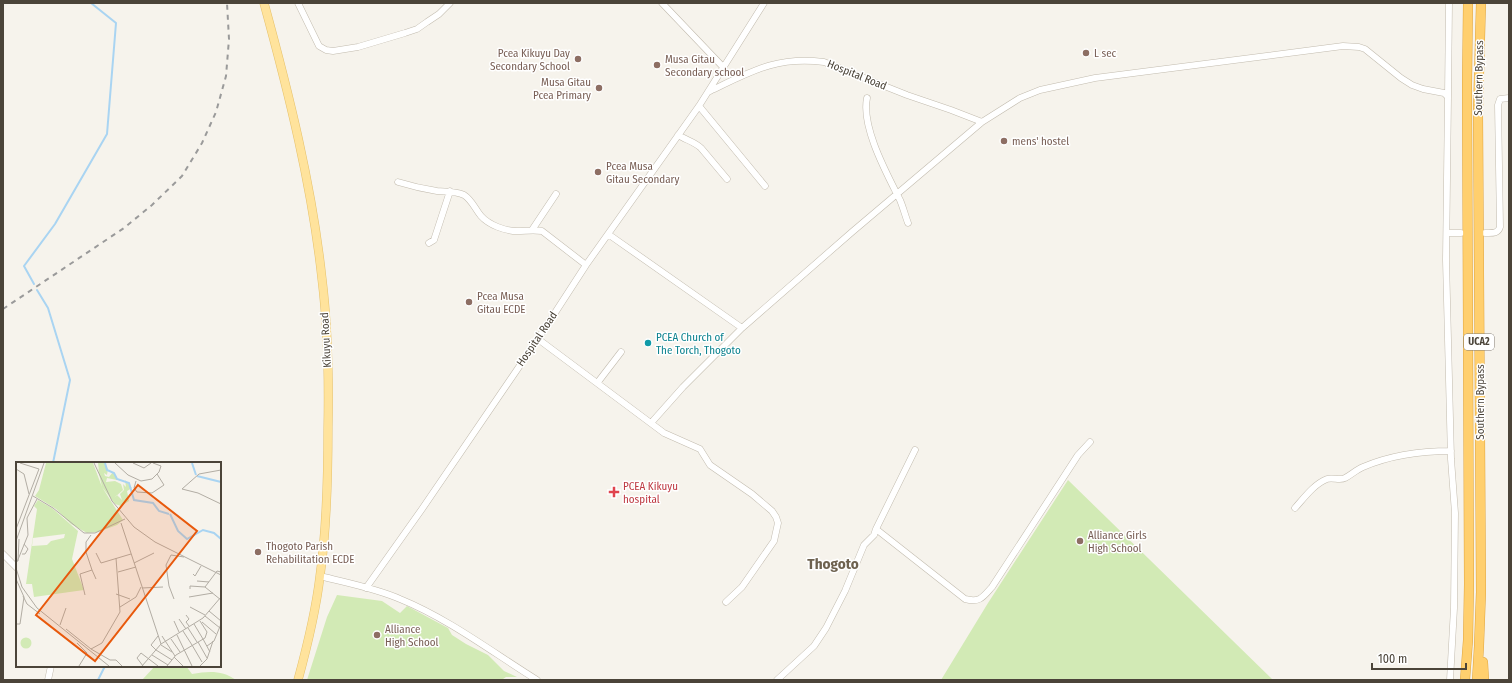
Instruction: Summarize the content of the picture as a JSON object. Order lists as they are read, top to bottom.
{
  "streets": {
    "highway": ["Southern Bypass", "UCA2"],
    "main road": ["Kikuyu Road"],
    "street": ["Hospital Road"]
  },
  "districts": ["Thogoto"],
  "places": {
    "other": [
      "L sec",
      "Pcea Kikuyu Day Secondary School",
      "Musa Gitau Secondary school",
      "Musa Gitau Pcea Primary",
      "mens' hostel",
      "Pcea Musa Gitau Secondary",
      "Pcea Musa Gitau ECDE",
      "PCEA Church of The Torch, Thogoto",
      "Alliance Girls High School",
      "Thogoto Parish Rehabilitation ECDE",
      "Alliance High School"
    ],
    "health": ["PCEA Kikuyu hospital"]
  },
  "scale_bar": "100 m"
}
